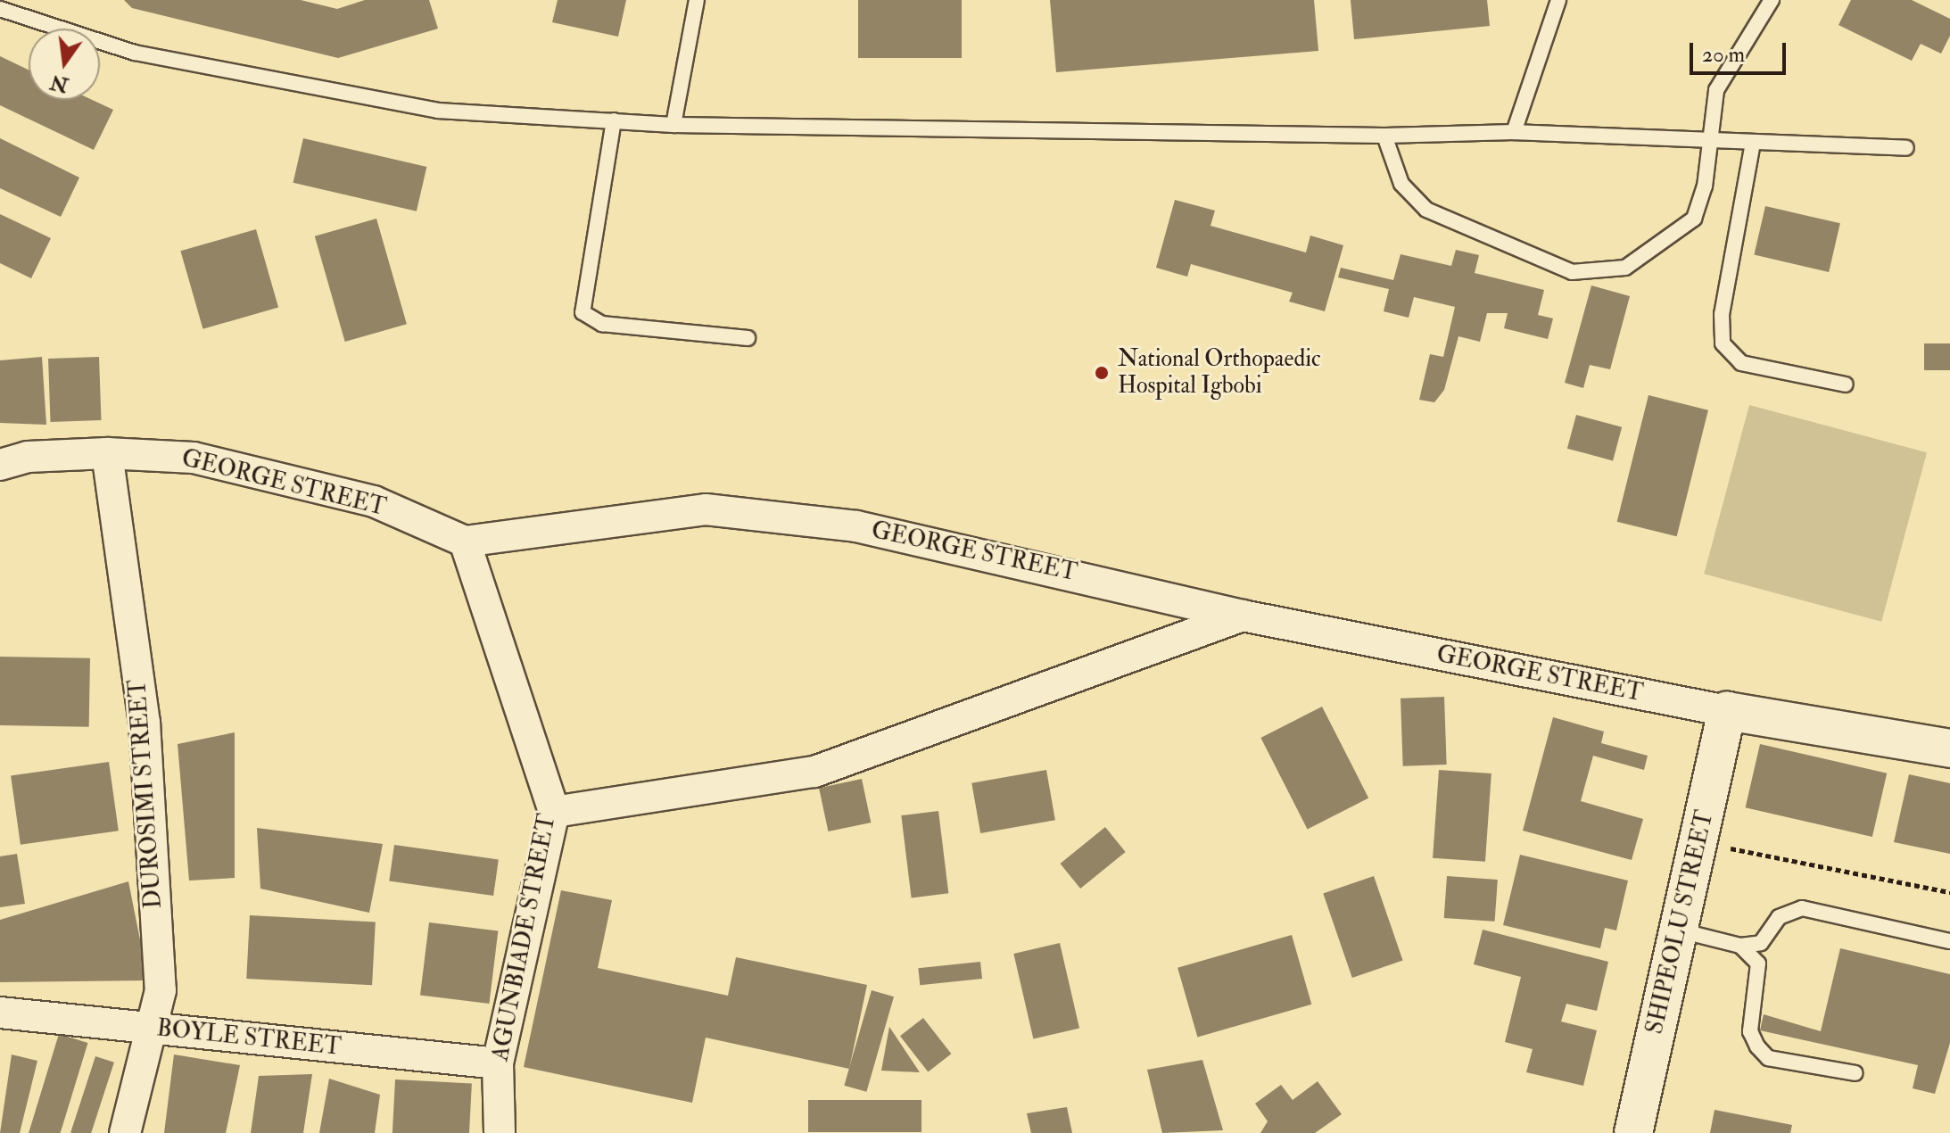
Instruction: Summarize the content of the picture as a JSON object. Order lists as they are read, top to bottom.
{
  "streets": {
    "street": [
      "GEORGE STREET",
      "DUROSIMI STREET",
      "SHIPEOLU STREET",
      "AGUNBIADE STREET",
      "BOYLE STREET"
    ]
  },
  "crossings": [
    ["GEORGE STREET", "DUROSIMI STREET"],
    ["GEORGE STREET", "SHIPEOLU STREET"],
    ["GEORGE STREET", "AGUNBIADE STREET"],
    ["DUROSIMI STREET", "BOYLE STREET"],
    ["AGUNBIADE STREET", "BOYLE STREET"]
  ],
  "places": ["National Orthopaedic Hospital Igbobi"],
  "scale_bar": "20 m",
  "north": "bottom"
}
